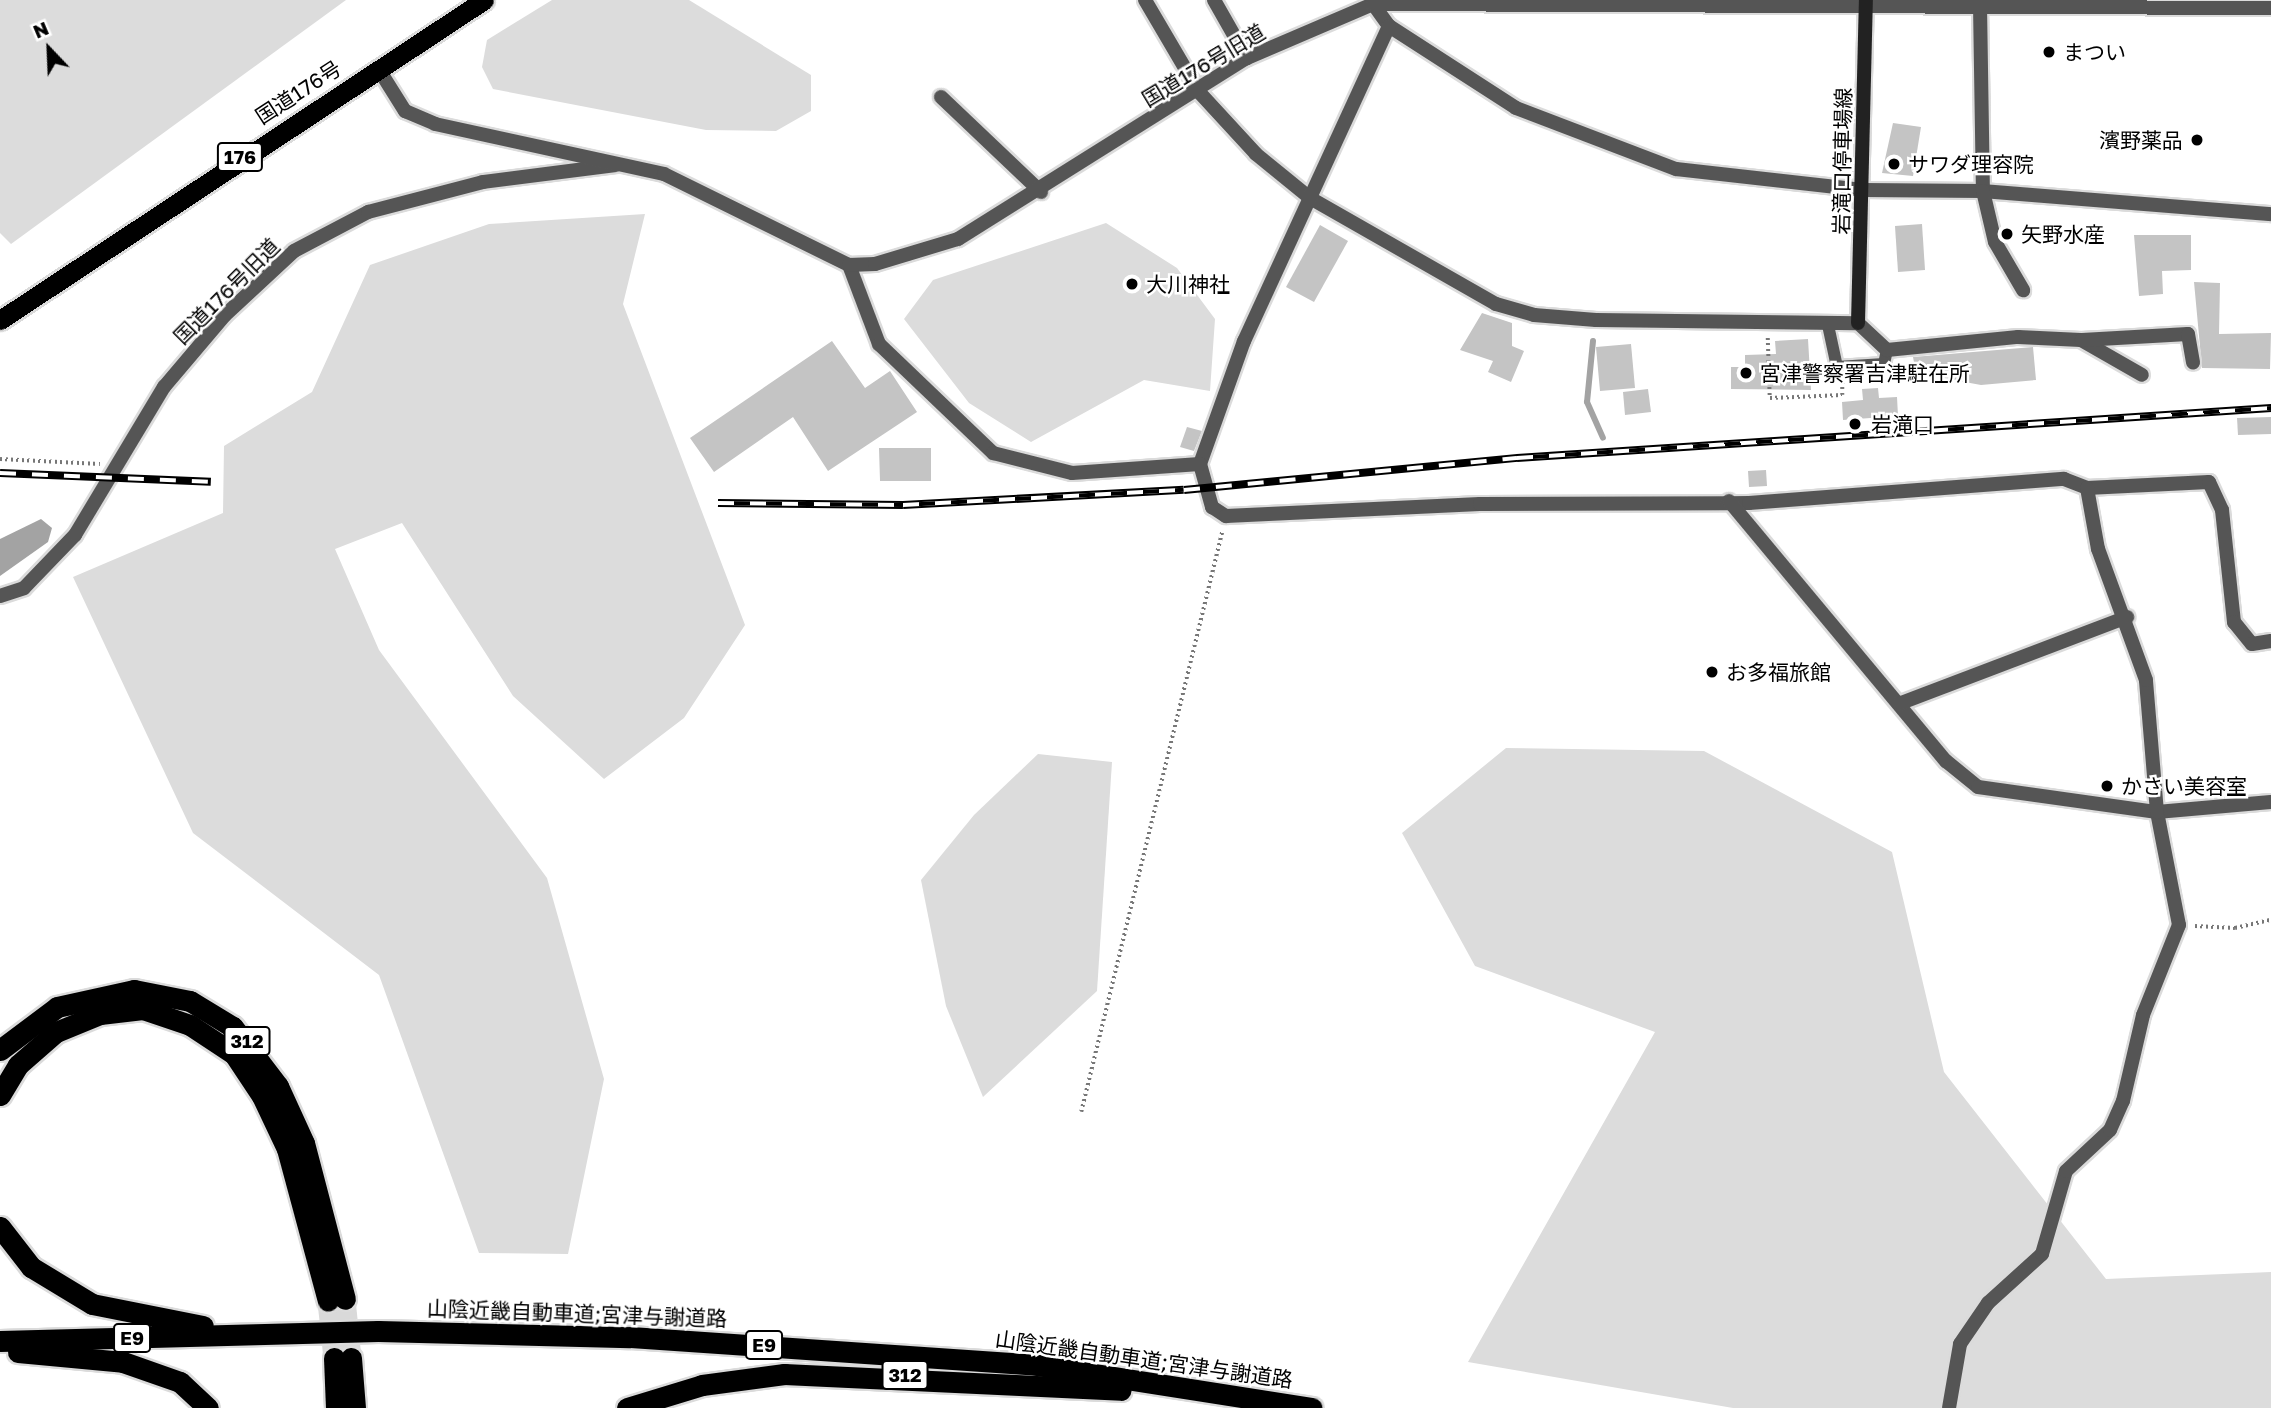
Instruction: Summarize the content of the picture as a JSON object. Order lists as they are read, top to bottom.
{
  "streets": {
    "highway": [
      "国道176号",
      "176",
      "312",
      "山陰近畿自動車道;宮津与謝道路",
      "E9"
    ],
    "main road": ["岩滝口停車場線"],
    "street": ["国道176号旧道"]
  },
  "crossings": [
    ["国道176号旧道", "岩滝口停車場線"],
    ["312", "山陰近畿自動車道;宮津与謝道路"],
    ["山陰近畿自動車道;宮津与謝道路", "E9"]
  ],
  "places": [
    "まつい",
    "濱野薬品",
    "サワダ理容院",
    "矢野水産",
    "大川神社",
    "宮津警察署吉津駐在所",
    "岩滝口",
    "お多福旅館",
    "かさい美容室"
  ],
  "north": "top left"
}
